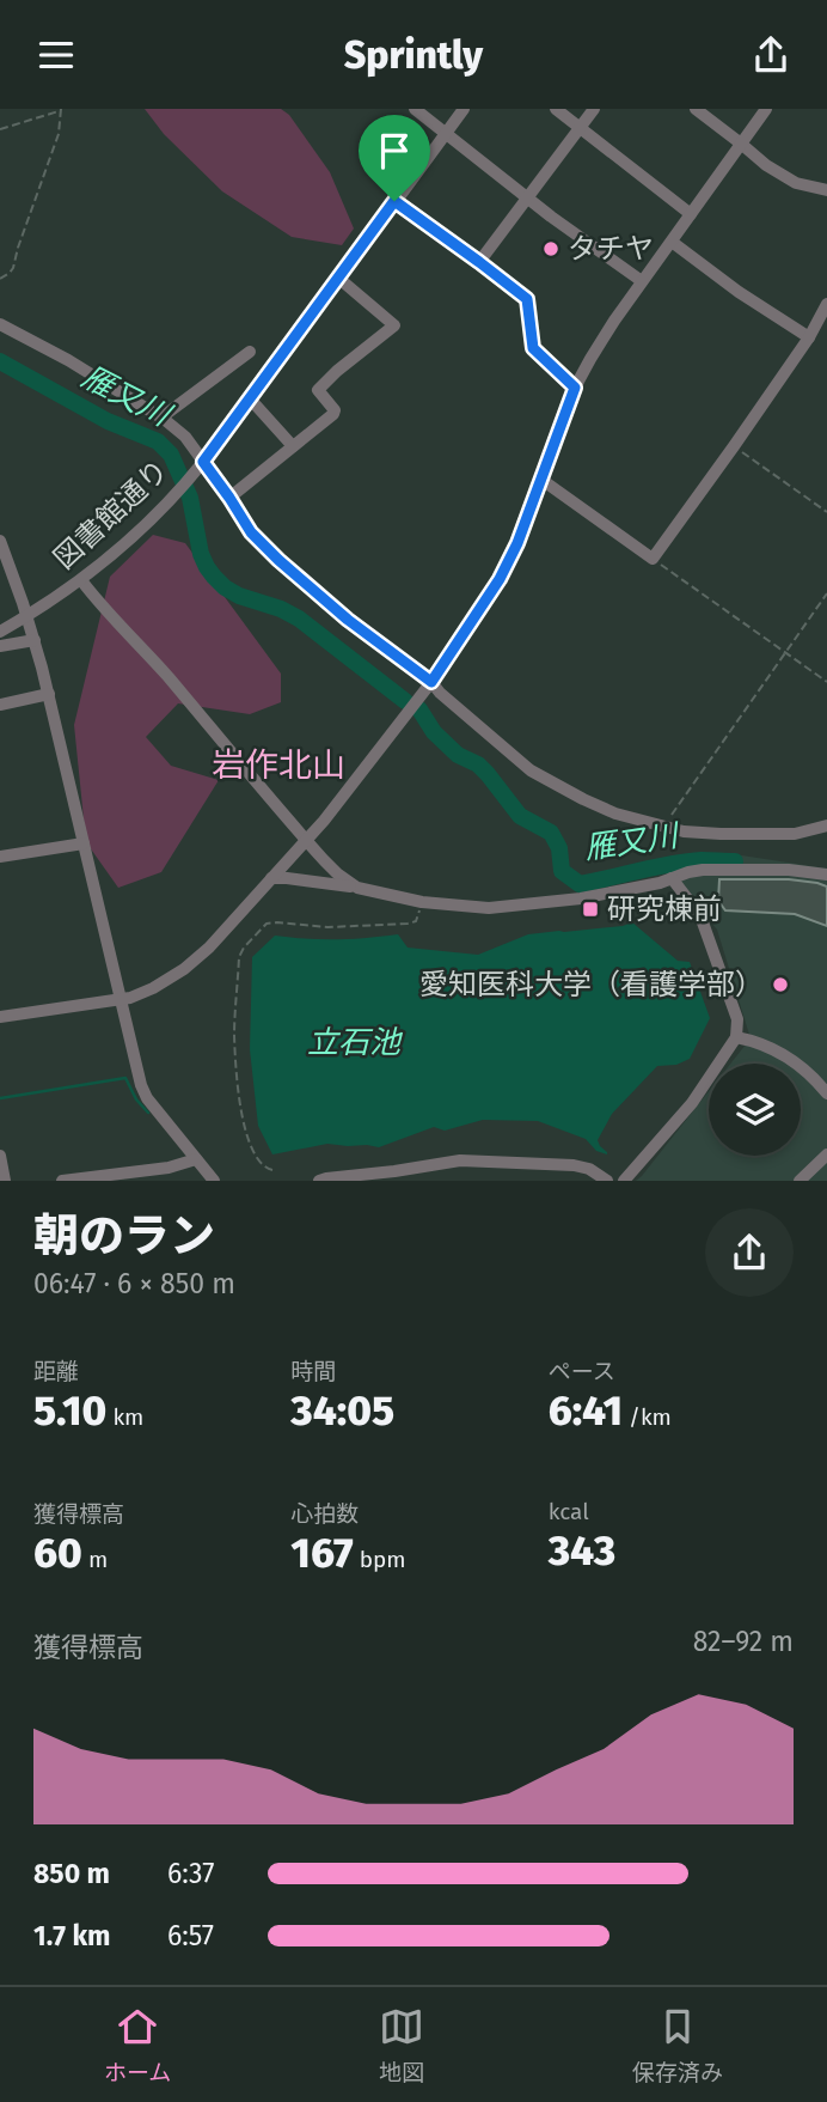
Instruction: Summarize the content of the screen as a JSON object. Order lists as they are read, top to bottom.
{
  "streets": {
    "street": ["図書館通り"]
  },
  "districts": ["岩作北山"],
  "water": ["雁又川", "立石池"],
  "places": {
    "other": ["タチヤ", "愛知医科大学（看護学部）"],
    "transit": ["研究棟前"]
  },
  "page": {
    "header": "Sprintly",
    "heading": ["朝のラン", "06:47 · 6 × 850 m"],
    "stats": [
      ["距離", "5.10 km"],
      ["時間", "34:05"],
      ["ペース", "6:41 /km"],
      ["獲得標高", "60 m"],
      ["心拍数", "167 bpm"],
      ["kcal", "343"]
    ],
    "chart": ["獲得標高", "82–92 m"],
    "list": [
      {
        "name": "850 m",
        "note": "6:37"
      },
      {
        "name": "1.7 km",
        "note": "6:57"
      }
    ],
    "tabs": ["ホーム", "地図", "保存済み"]
  }
}
